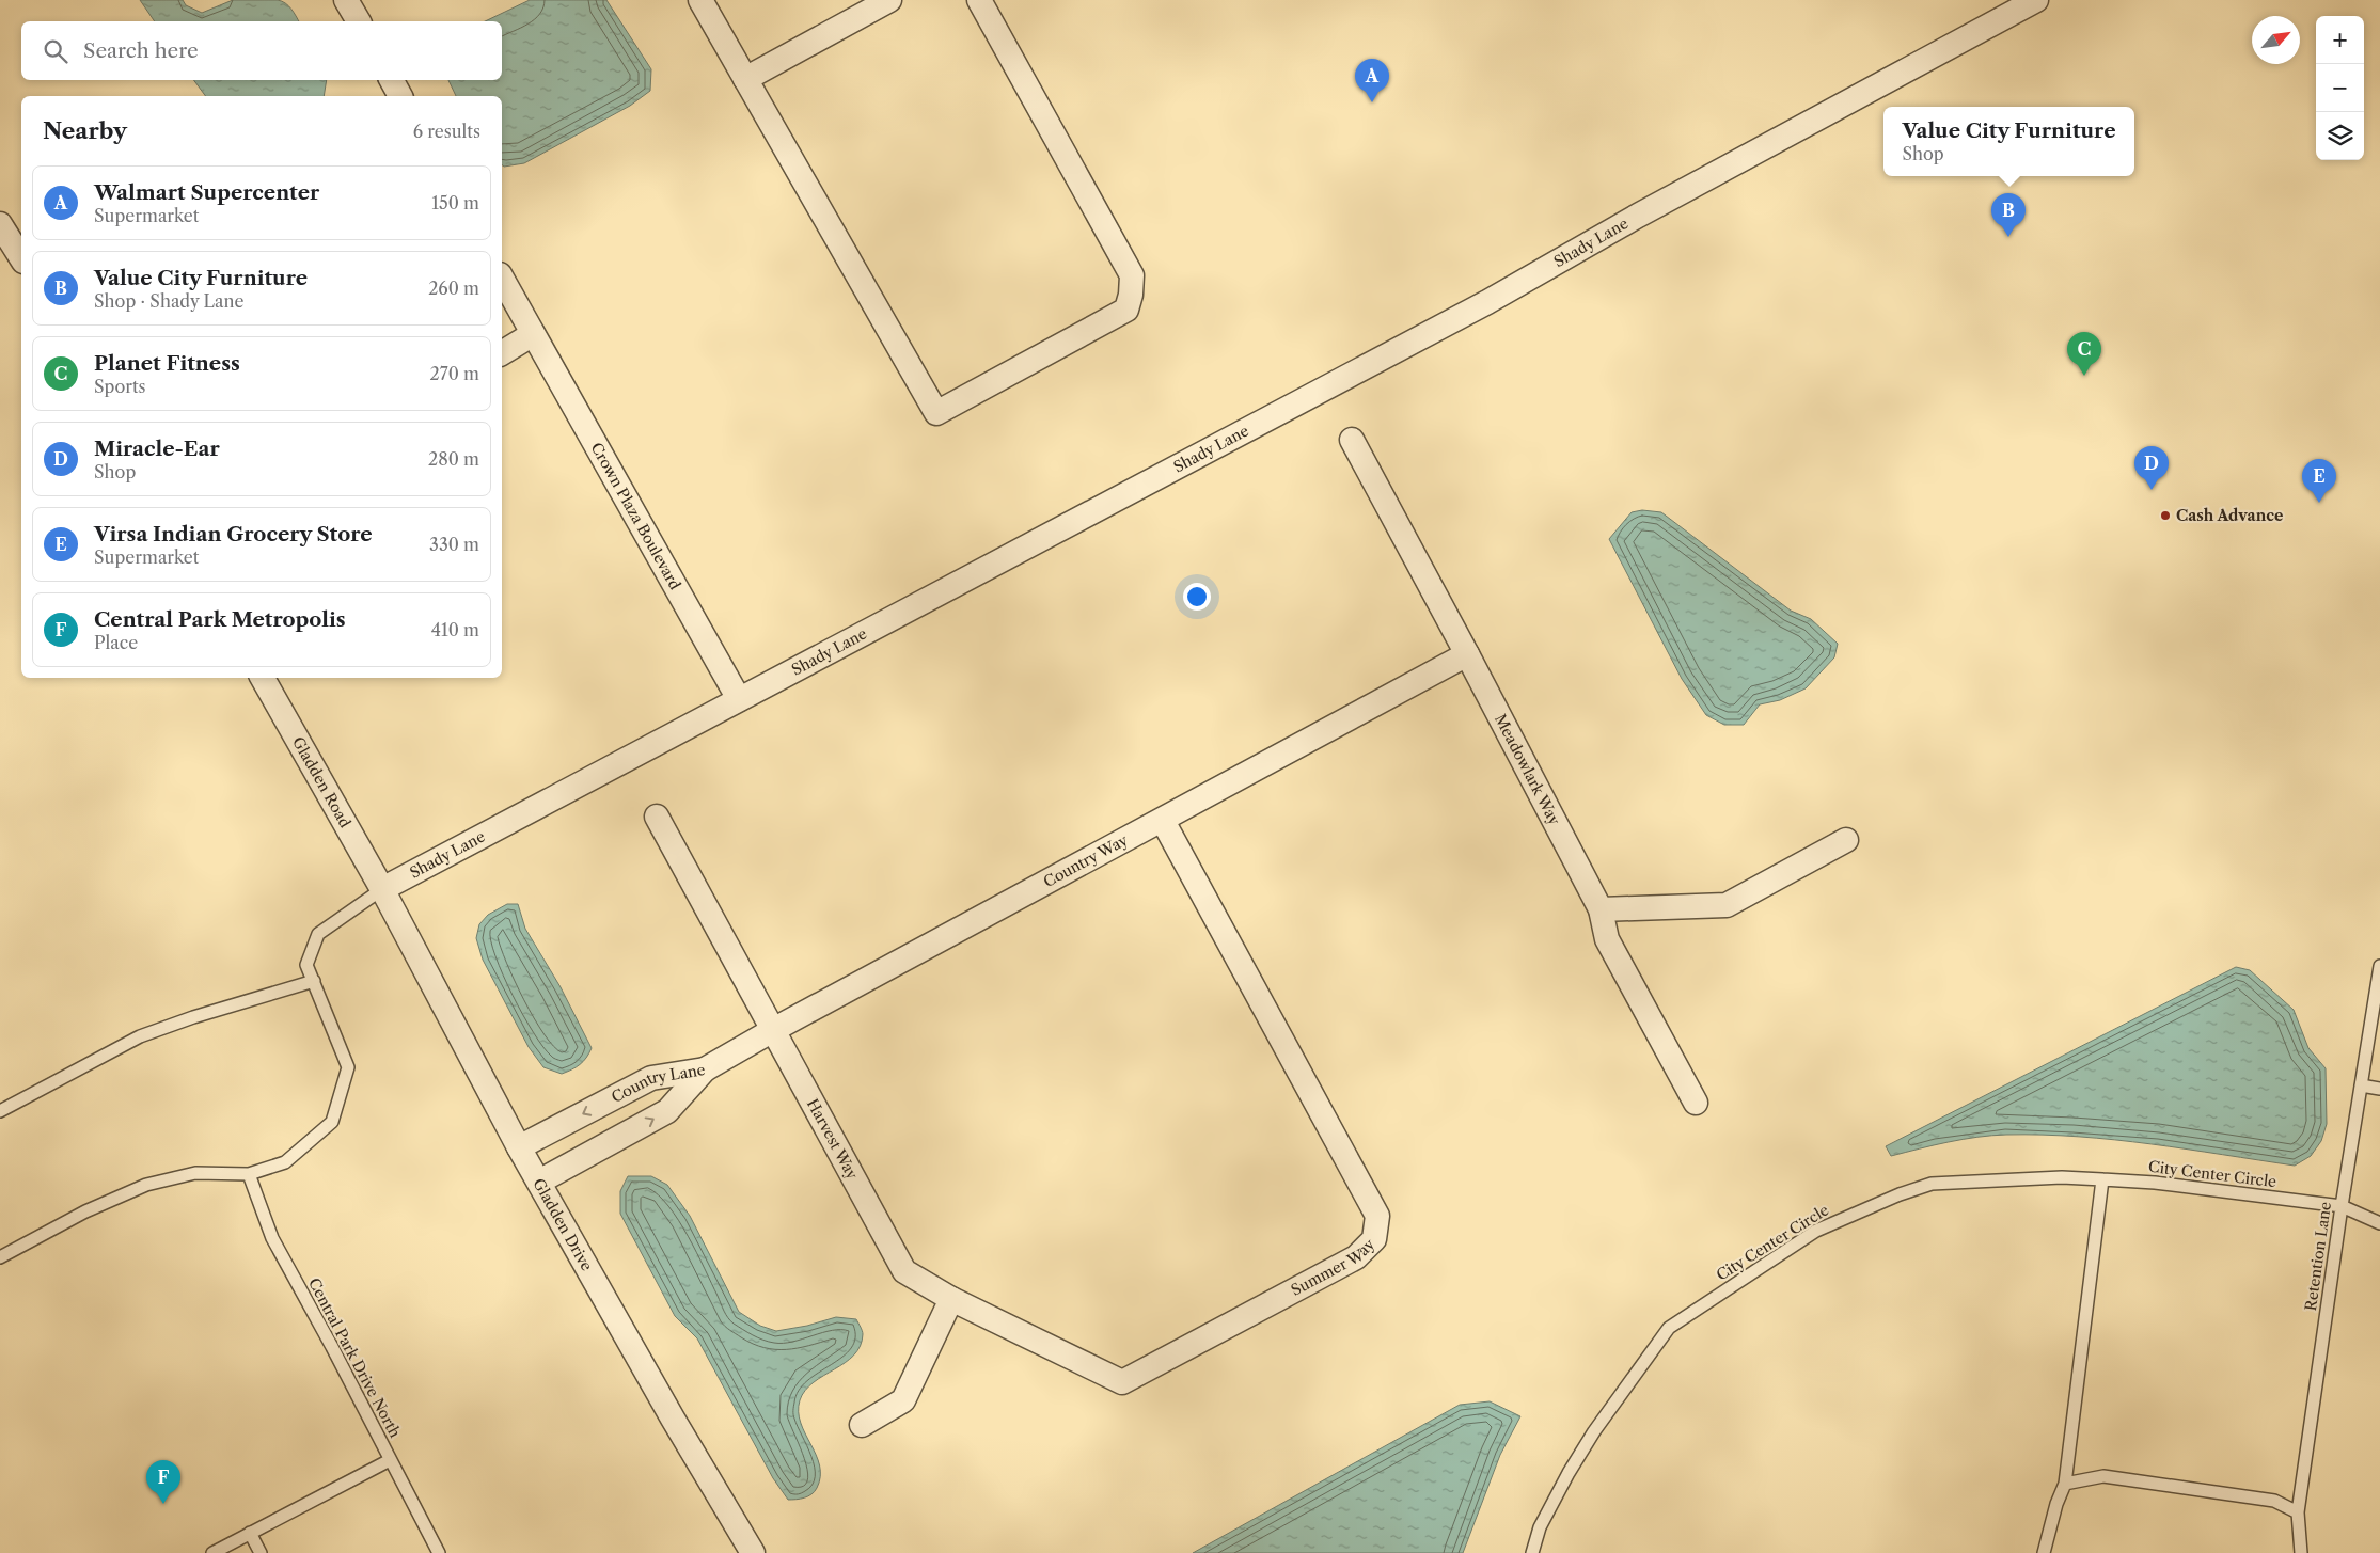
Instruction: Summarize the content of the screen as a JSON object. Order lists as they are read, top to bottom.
{
  "streets": {
    "street": [
      "Shady Lane",
      "Crown Plaza Boulevard",
      "Meadowlark Way",
      "Gladden Road",
      "Country Way",
      "Country Lane",
      "Harvest Way",
      "Gladden Drive",
      "Summer Way"
    ],
    "lane": ["City Center Circle", "Retention Lane", "Central Park Drive North"]
  },
  "crossings": [
    ["Shady Lane", "Crown Plaza Boulevard"],
    ["Shady Lane", "Gladden Road"],
    ["Shady Lane", "Gladden Drive"],
    ["Meadowlark Way", "Country Way"],
    ["Gladden Road", "Gladden Drive"],
    ["Country Way", "Country Lane"],
    ["Country Way", "Harvest Way"],
    ["Country Way", "Summer Way"],
    ["Country Lane", "Gladden Drive"],
    ["Harvest Way", "Summer Way"],
    ["City Center Circle", "Retention Lane"]
  ],
  "places": ["Cash Advance"],
  "north": "top right",
  "page": {
    "map_buttons": ["+", "−"],
    "search": "Search here",
    "pins": [
      "A",
      "B",
      "C",
      "D",
      "E",
      "F"
    ],
    "heading": ["Nearby", "6 results"],
    "popup": ["Value City Furniture", "Shop"],
    "list": [
      {
        "mark": "A",
        "name": "Walmart Supercenter",
        "note": "Supermarket",
        "value": "150 m"
      },
      {
        "mark": "B",
        "name": "Value City Furniture",
        "note": "Shop · Shady Lane",
        "value": "260 m"
      },
      {
        "mark": "C",
        "name": "Planet Fitness",
        "note": "Sports",
        "value": "270 m"
      },
      {
        "mark": "D",
        "name": "Miracle-Ear",
        "note": "Shop",
        "value": "280 m"
      },
      {
        "mark": "E",
        "name": "Virsa Indian Grocery Store",
        "note": "Supermarket",
        "value": "330 m"
      },
      {
        "mark": "F",
        "name": "Central Park Metropolis",
        "note": "Place",
        "value": "410 m"
      }
    ]
  }
}
